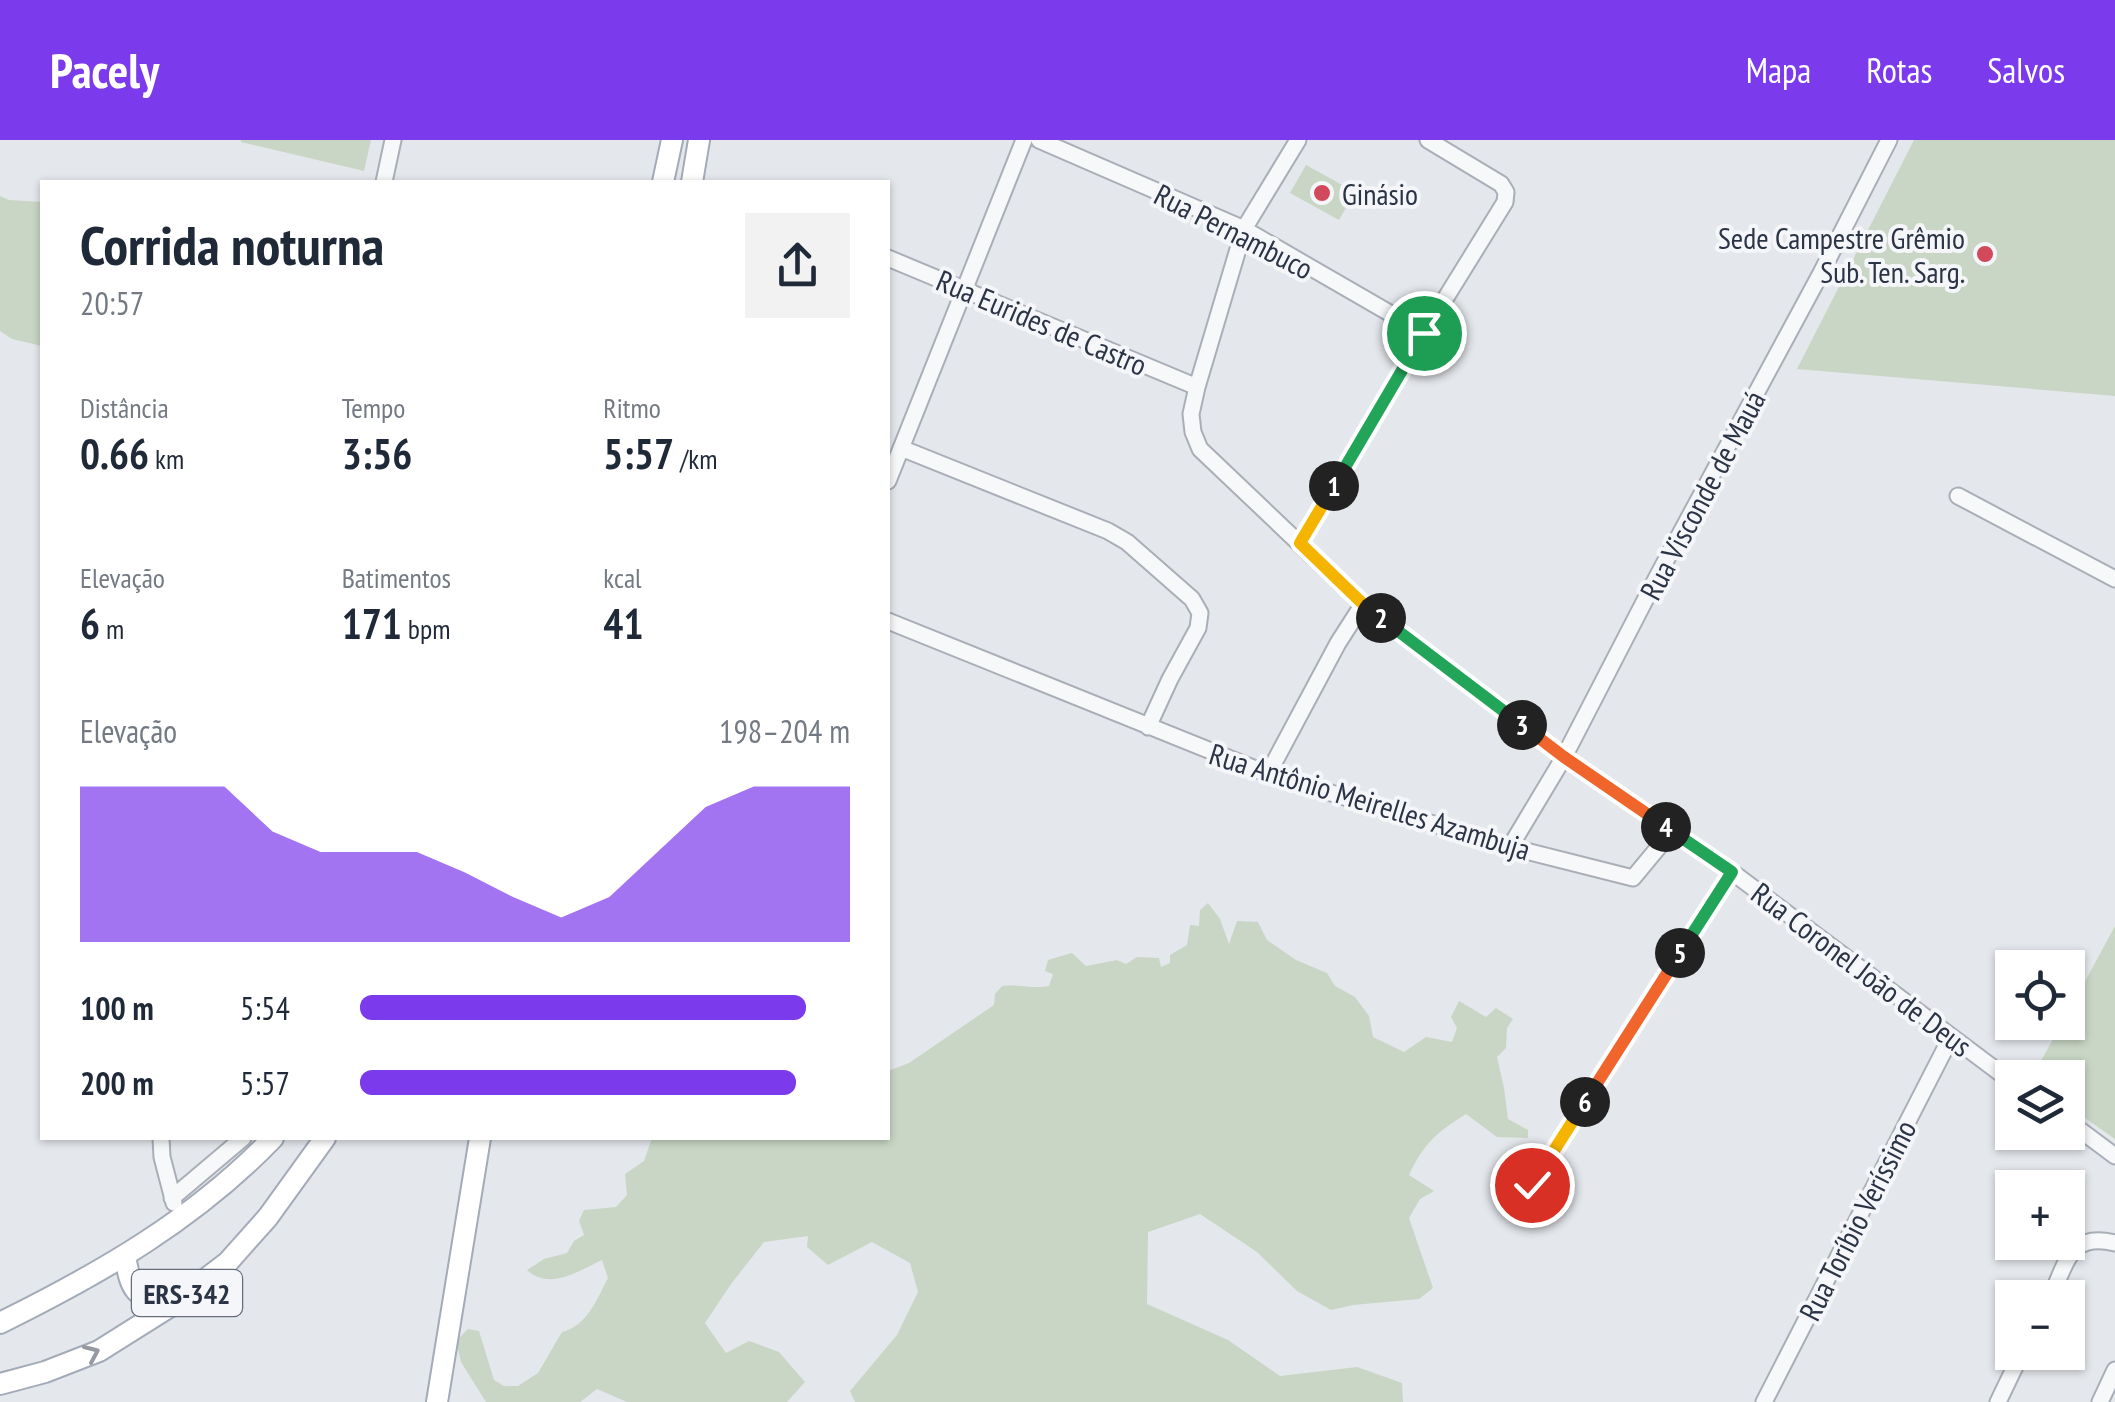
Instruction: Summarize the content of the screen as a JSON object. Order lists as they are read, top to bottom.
{
  "streets": {
    "main road": ["ERS-342"],
    "street": [
      "Rua Pernambuco",
      "Rua Eurides de Castro",
      "Rua Visconde de Mauá",
      "Rua Antônio Meirelles Azambuja",
      "Rua Coronel João de Deus",
      "Rua Toríbio Veríssimo"
    ]
  },
  "crossings": [
    ["Rua Pernambuco", "Rua Coronel João de Deus"],
    ["Rua Eurides de Castro", "Rua Coronel João de Deus"],
    ["Rua Visconde de Mauá", "Rua Antônio Meirelles Azambuja"],
    ["Rua Visconde de Mauá", "Rua Coronel João de Deus"],
    ["Rua Antônio Meirelles Azambuja", "Rua Coronel João de Deus"],
    ["Rua Coronel João de Deus", "Rua Toríbio Veríssimo"]
  ],
  "places": ["Ginásio", "Sede Campestre Grêmio Sub. Ten. Sarg."],
  "page": {
    "header": "Pacely",
    "nav": ["Mapa", "Rotas", "Salvos"],
    "heading": ["Corrida noturna", "20:57"],
    "stats": [
      ["Distância", "0.66 km"],
      ["Tempo", "3:56"],
      ["Ritmo", "5:57 /km"],
      ["Elevação", "6 m"],
      ["Batimentos", "171 bpm"],
      ["kcal", "41"]
    ],
    "pins": [
      "1",
      "2",
      "3",
      "4",
      "5",
      "6"
    ],
    "chart": ["Elevação", "198–204 m"],
    "map_buttons": ["+", "−"],
    "list": [
      {
        "name": "100 m",
        "note": "5:54"
      },
      {
        "name": "200 m",
        "note": "5:57"
      }
    ]
  }
}
